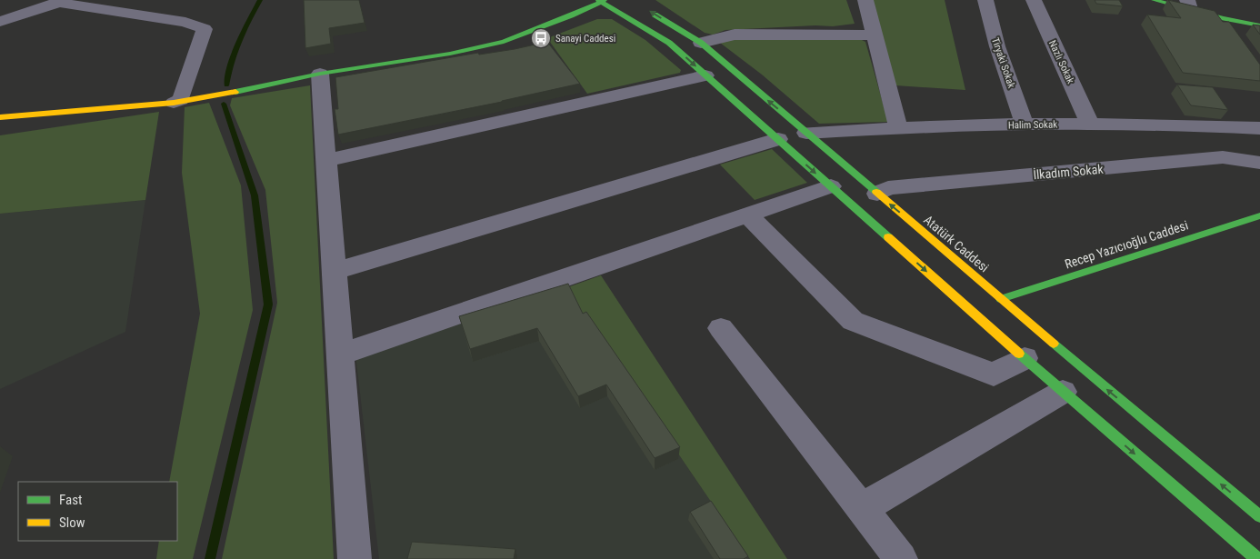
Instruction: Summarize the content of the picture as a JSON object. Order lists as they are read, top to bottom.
{
  "streets": {
    "main road": ["Atatürk Caddesi", "Recep Yazıcıoğlu Caddesi"],
    "street": [
      "Nazlı Sokak",
      "Tiryaki Sokak",
      "Halim Sokak",
      "İlkadım Sokak"
    ]
  },
  "crossings": [
    ["Nazlı Sokak", "Halim Sokak"],
    ["Tiryaki Sokak", "Halim Sokak"],
    ["Halim Sokak", "Atatürk Caddesi"],
    ["İlkadım Sokak", "Atatürk Caddesi"],
    ["Atatürk Caddesi", "Recep Yazıcıoğlu Caddesi"]
  ],
  "places": {
    "bus stop": ["Sanayi Caddesi"]
  },
  "legend": ["Fast", "Slow"]
}
